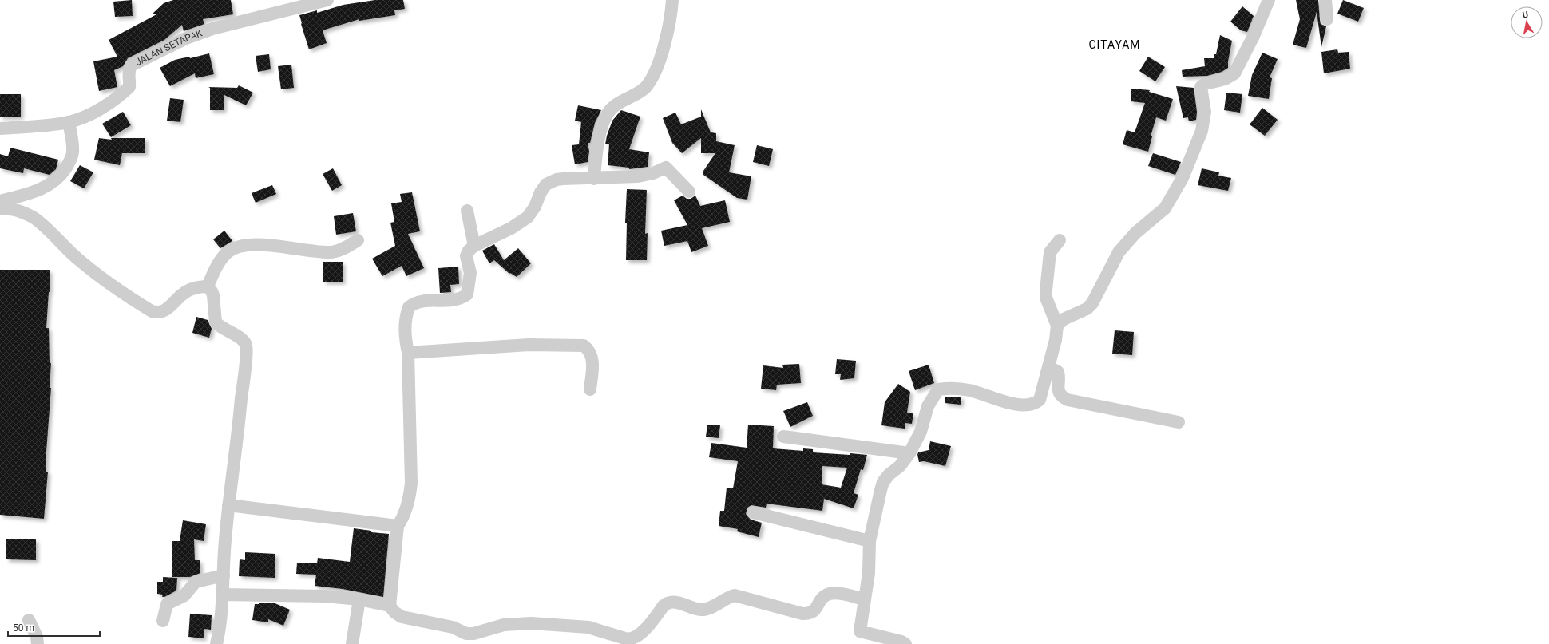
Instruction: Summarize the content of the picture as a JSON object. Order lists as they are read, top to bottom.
{
  "streets": {
    "street": ["JALAN SETAPAK"]
  },
  "districts": ["CITAYAM"],
  "scale_bar": "50 m",
  "north": "top"
}
